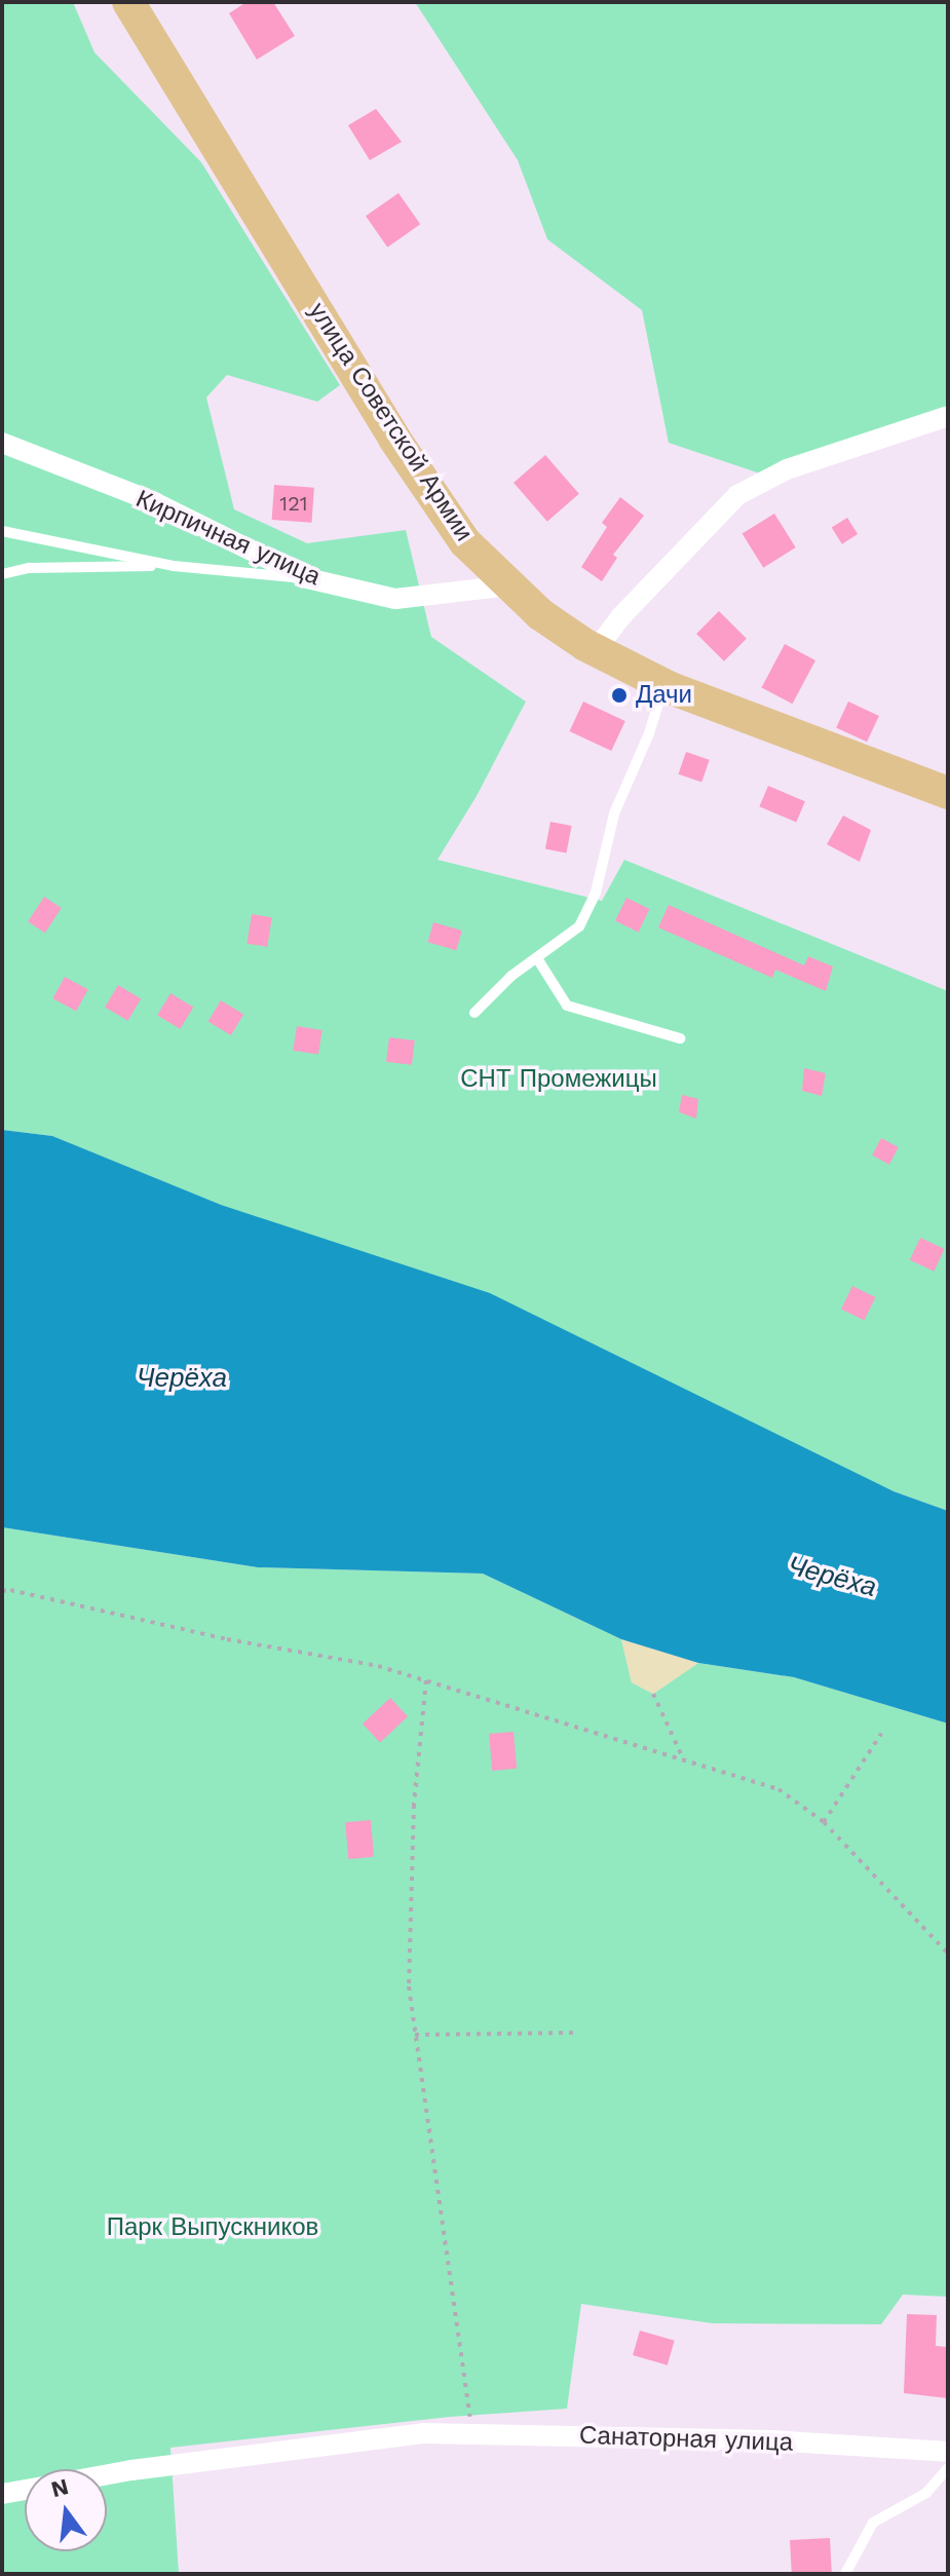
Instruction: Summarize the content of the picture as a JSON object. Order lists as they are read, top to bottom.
{
  "streets": {
    "main road": ["улица Советской Армии"],
    "street": ["Кирпичная улица", "Санаторная улица"]
  },
  "crossings": [
    ["улица Советской Армии", "Кирпичная улица"]
  ],
  "water": ["Черёха"],
  "parks": ["СНТ Промежицы", "Парк Выпускников"],
  "places": ["Дачи"],
  "house_numbers": ["121"],
  "north": "top"
}
